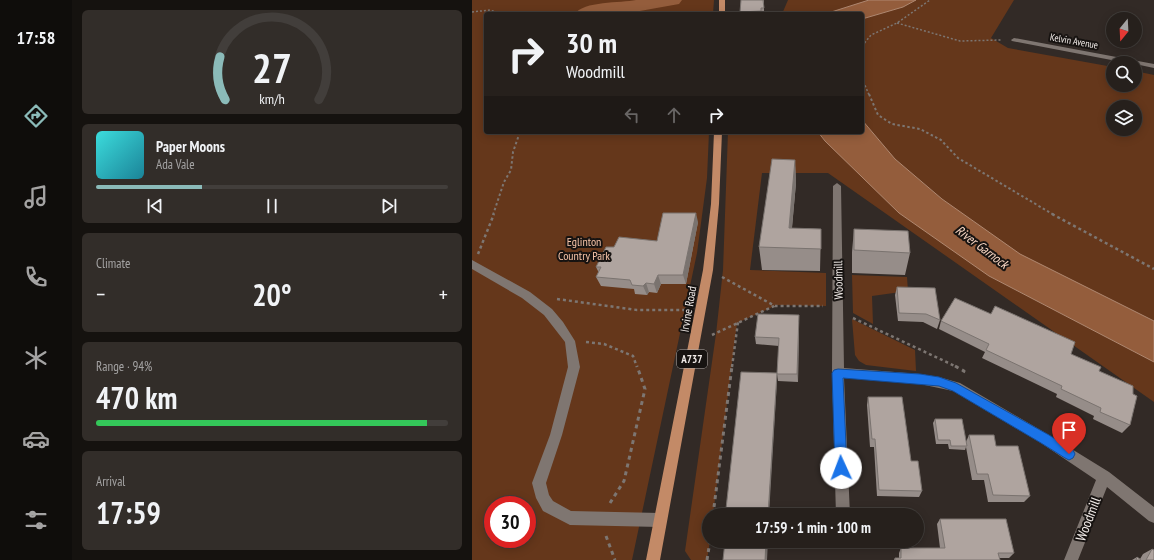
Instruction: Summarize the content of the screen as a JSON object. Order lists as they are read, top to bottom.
{
  "streets": {
    "main road": ["Irvine Road", "A737"],
    "street": ["Kelvin Avenue", "Woodmill"]
  },
  "water": ["River Garnock"],
  "parks": ["Eglinton Country Park"],
  "north": "bottom",
  "page": {
    "tabs": "17:58",
    "turn": ["30 m", "Woodmill"],
    "song": ["Paper Moons", "Ada Vale"],
    "tile": [
      "Climate",
      ["Range · 94%", "470 km"],
      ["Arrival", "17:59"]
    ],
    "heat": ["−", "20°", "+"],
    "limit": "30",
    "trip": "17:59 · 1 min · 100 m",
    "gauge": ["27", "km/h"]
  }
}
